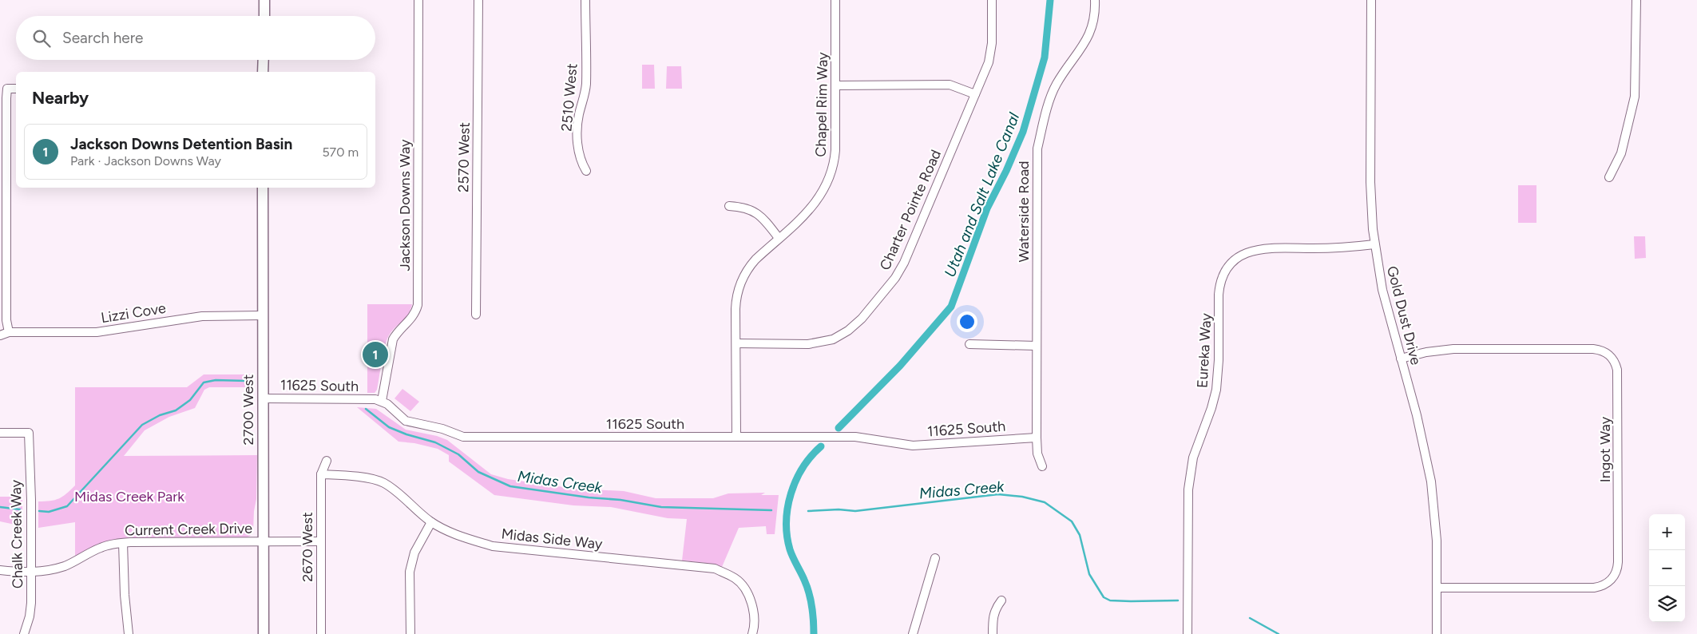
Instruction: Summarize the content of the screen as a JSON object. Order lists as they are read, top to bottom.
{
  "streets": {
    "main road": ["2700 West"],
    "street": [
      "2510 West",
      "Chapel Rim Way",
      "2570 West",
      "Jackson Downs Way",
      "Charter Pointe Road",
      "Waterside Road",
      "Lizzi Cove",
      "Gold Dust Drive",
      "Eureka Way",
      "11625 South",
      "Ingot Way",
      "Current Creek Drive",
      "Chalk Creek Way",
      "Midas Side Way",
      "2670 West"
    ]
  },
  "crossings": [
    ["Chapel Rim Way", "Charter Pointe Road"],
    ["Chapel Rim Way", "11625 South"],
    ["Jackson Downs Way", "11625 South"],
    ["Waterside Road", "11625 South"],
    ["Lizzi Cove", "2700 West"],
    ["Gold Dust Drive", "Eureka Way"],
    ["Gold Dust Drive", "Ingot Way"],
    ["11625 South", "2700 West"],
    ["2700 West", "Current Creek Drive"],
    ["Current Creek Drive", "Chalk Creek Way"],
    ["Current Creek Drive", "2670 West"],
    ["Midas Side Way", "2670 West"]
  ],
  "water": ["Utah and Salt Lake Canal", "Midas Creek"],
  "parks": ["Midas Creek Park"],
  "page": {
    "search": "Search here",
    "heading": "Nearby",
    "list": [
      {
        "mark": "1",
        "name": "Jackson Downs Detention Basin",
        "note": "Park · Jackson Downs Way",
        "value": "570 m"
      }
    ],
    "pins": "1",
    "map_buttons": ["+", "−"]
  }
}
